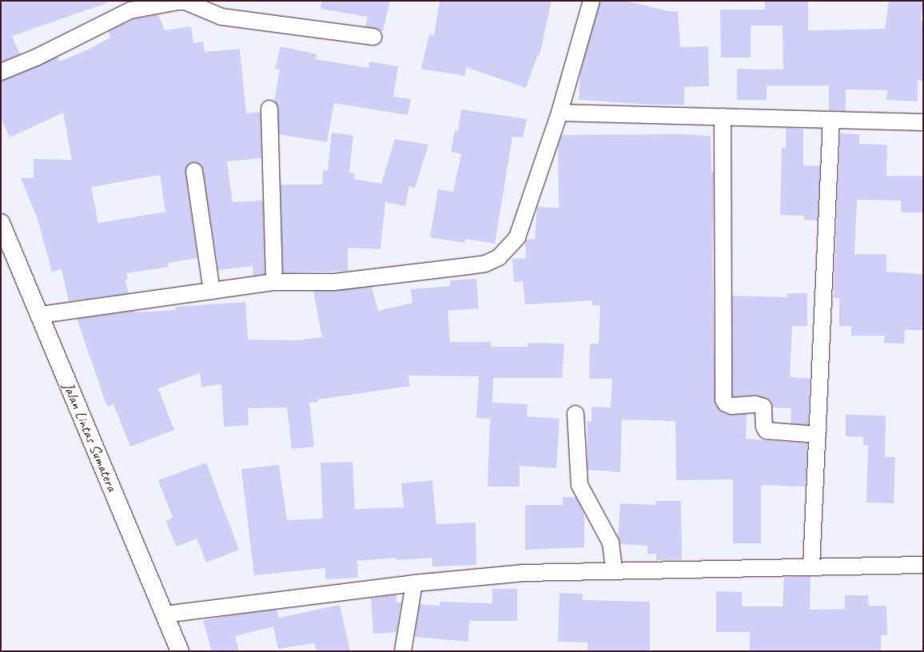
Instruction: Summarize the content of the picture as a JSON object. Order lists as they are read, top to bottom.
{
  "streets": {
    "highway": ["Jalan Lintas Sumatera"]
  }
}
